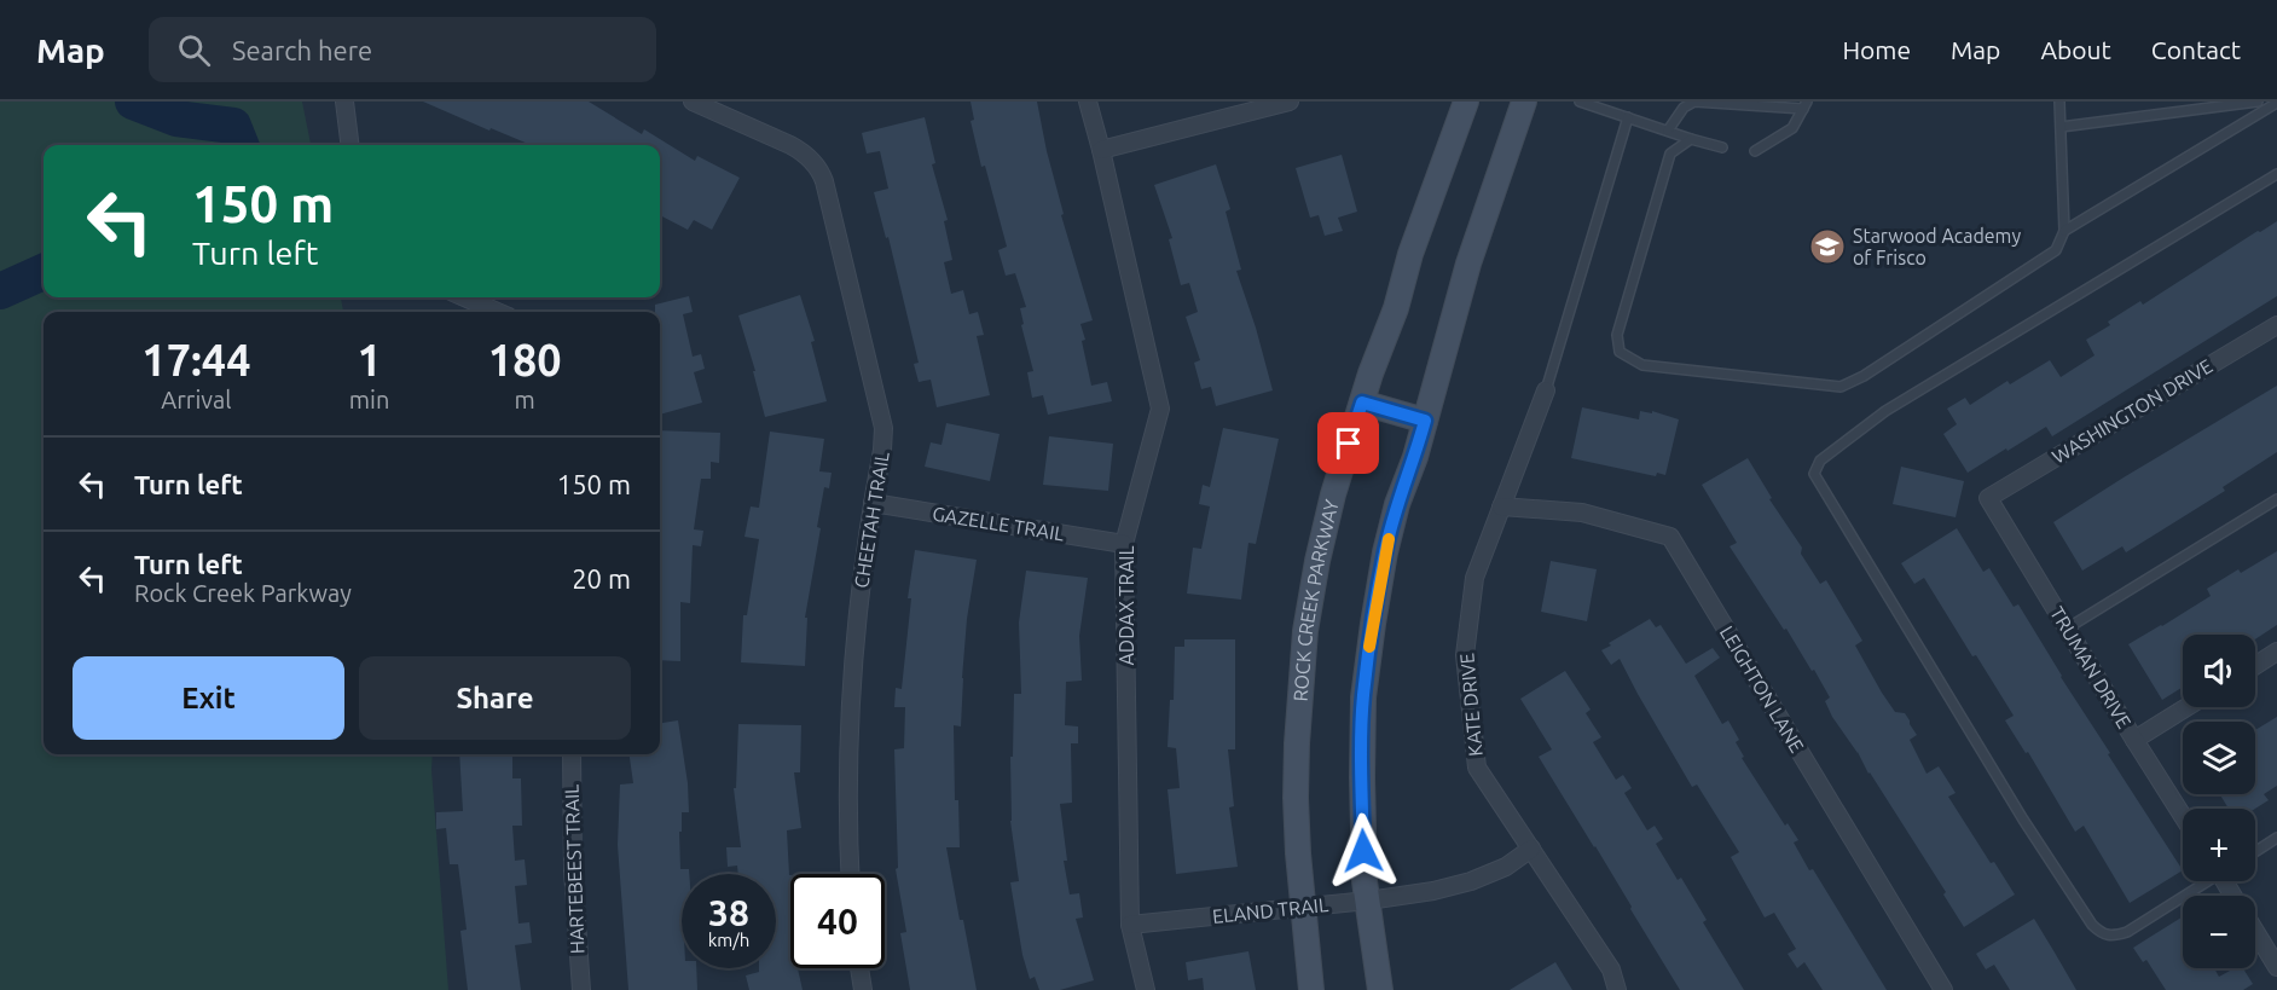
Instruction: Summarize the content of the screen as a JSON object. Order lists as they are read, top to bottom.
{
  "streets": {
    "street": [
      "WASHINGTON DRIVE",
      "CHEETAH TRAIL",
      "GAZELLE TRAIL",
      "ROCK CREEK PARKWAY",
      "ADDAX TRAIL",
      "TRUMAN DRIVE",
      "LEIGHTON LANE",
      "KATE DRIVE",
      "HARTEBEEST TRAIL",
      "ELAND TRAIL"
    ]
  },
  "crossings": [
    ["WASHINGTON DRIVE", "TRUMAN DRIVE"],
    ["CHEETAH TRAIL", "GAZELLE TRAIL"],
    ["GAZELLE TRAIL", "ADDAX TRAIL"],
    ["ROCK CREEK PARKWAY", "ELAND TRAIL"],
    ["ADDAX TRAIL", "ELAND TRAIL"],
    ["LEIGHTON LANE", "KATE DRIVE"],
    ["KATE DRIVE", "ELAND TRAIL"]
  ],
  "places": {
    "school or university": ["Starwood Academy of Frisco"]
  },
  "page": {
    "header": "Map",
    "search": "Search here",
    "nav": [
      "Home",
      "Map",
      "About",
      "Contact"
    ],
    "turn": ["150 m", "Turn left"],
    "eta": [
      "17:44",
      "Arrival",
      "1",
      "min",
      "180",
      "m"
    ],
    "list": [
      {
        "name": "Turn left",
        "value": "150 m"
      },
      {
        "name": "Turn left",
        "note": "Rock Creek Parkway",
        "value": "20 m"
      }
    ],
    "map_buttons": ["+", "−"],
    "buttons": ["Exit", "Share"],
    "speed": "38 km/h",
    "limit": "40"
  }
}
